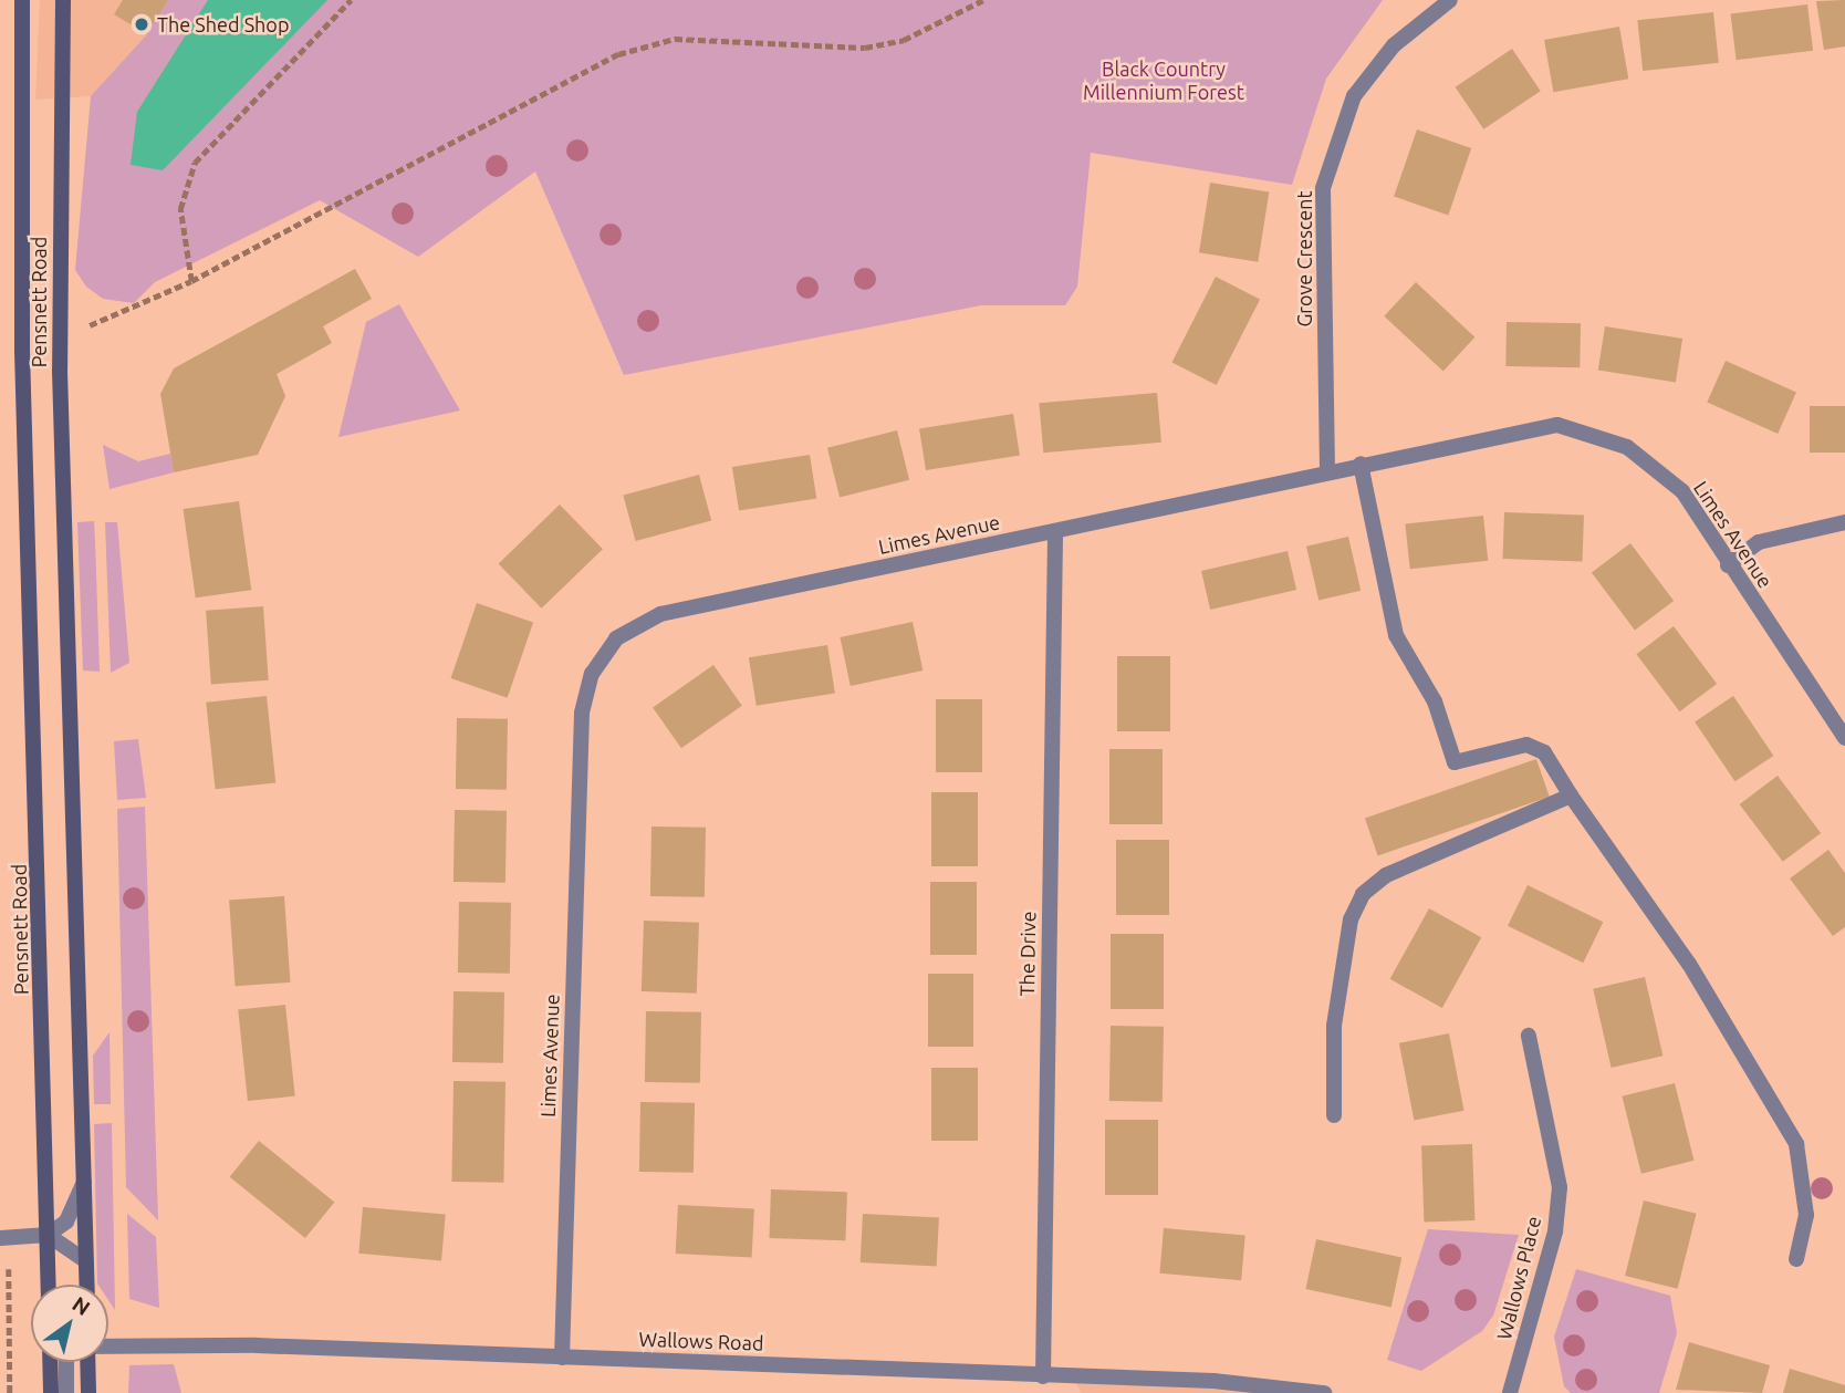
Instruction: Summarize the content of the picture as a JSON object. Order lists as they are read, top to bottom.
{
  "streets": {
    "main road": ["Pensnett Road"],
    "street": [
      "Grove Crescent",
      "Limes Avenue",
      "The Drive",
      "Wallows Place",
      "Wallows Road"
    ]
  },
  "crossings": [
    ["Grove Crescent", "Limes Avenue"],
    ["Limes Avenue", "The Drive"],
    ["Limes Avenue", "Wallows Road"],
    ["The Drive", "Wallows Road"]
  ],
  "parks": ["Black Country Millennium Forest"],
  "places": ["The Shed Shop"],
  "north": "top right"
}
